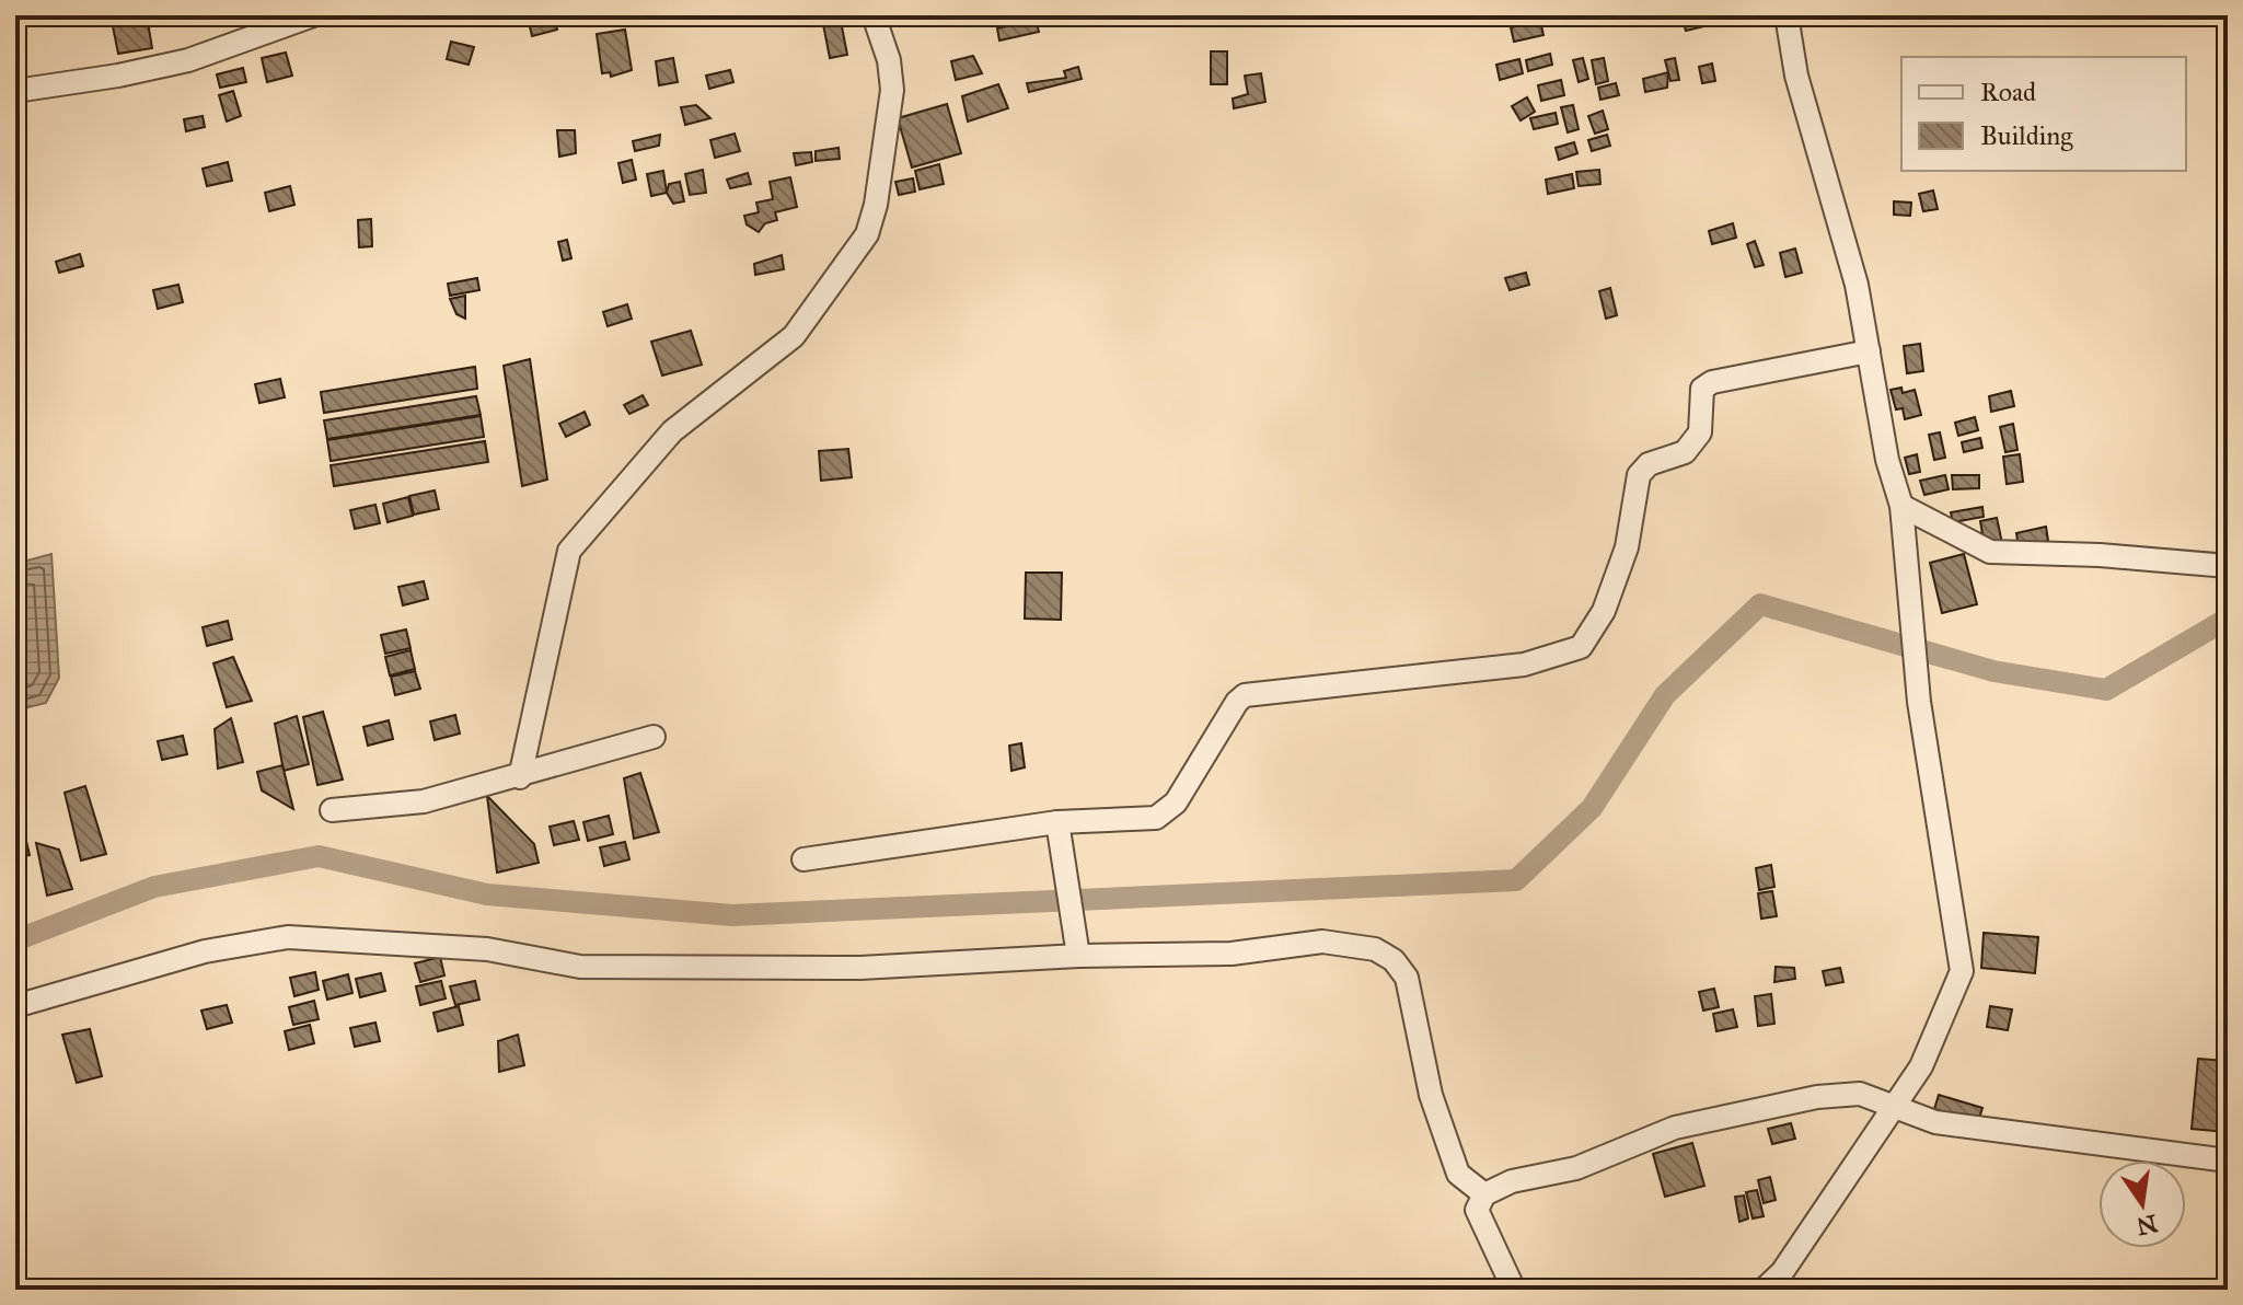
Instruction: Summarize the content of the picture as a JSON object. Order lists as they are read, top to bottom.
{
  "legend": ["Road", "Building"],
  "north": "bottom"
}
